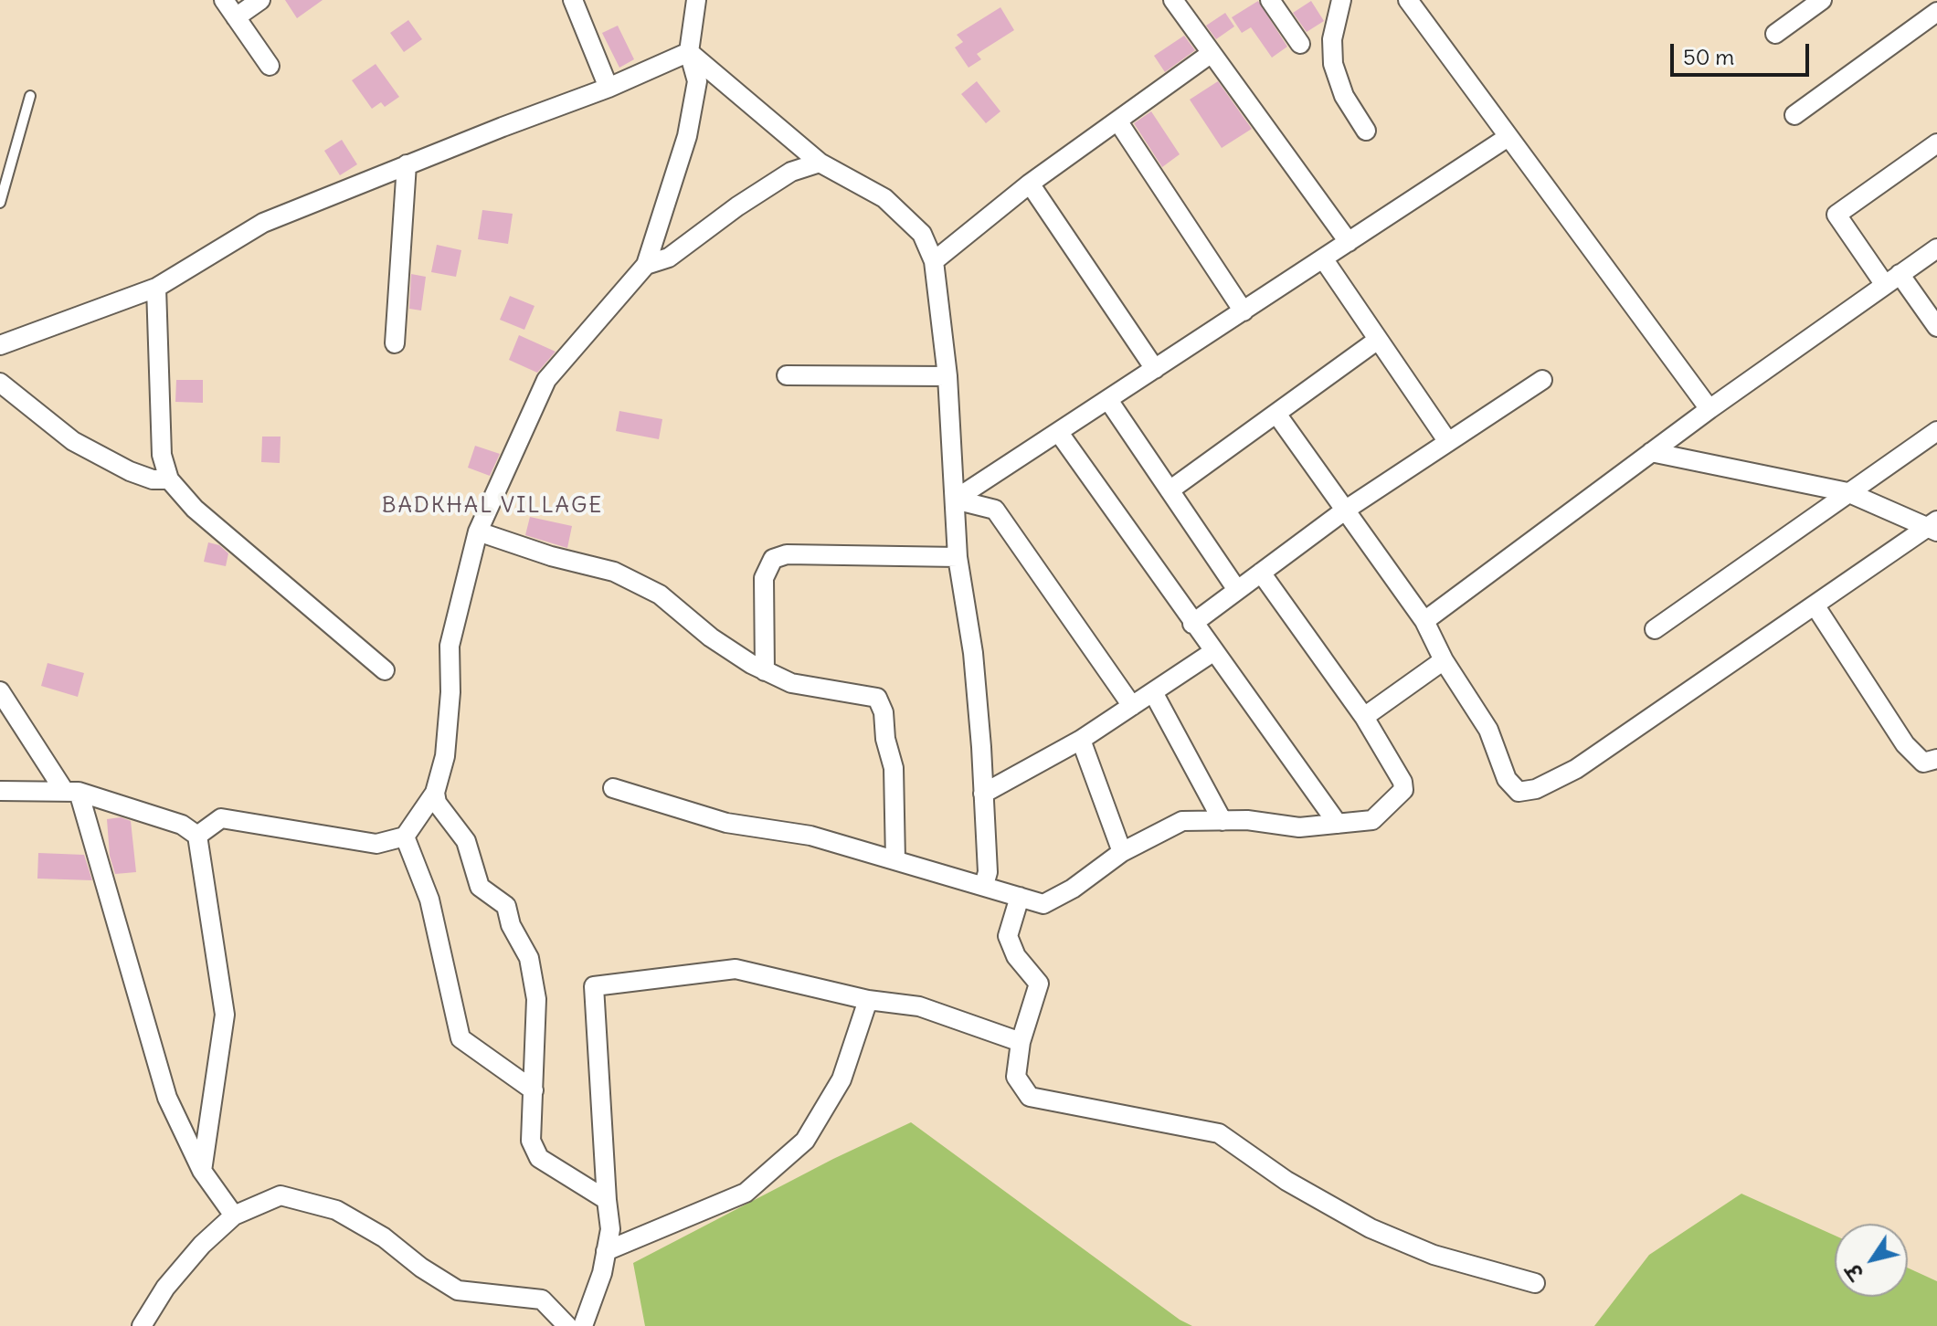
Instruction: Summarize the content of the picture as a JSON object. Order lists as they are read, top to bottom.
{
  "districts": ["BADKHAL VILLAGE"],
  "scale_bar": "50 m",
  "north": "bottom left"
}
